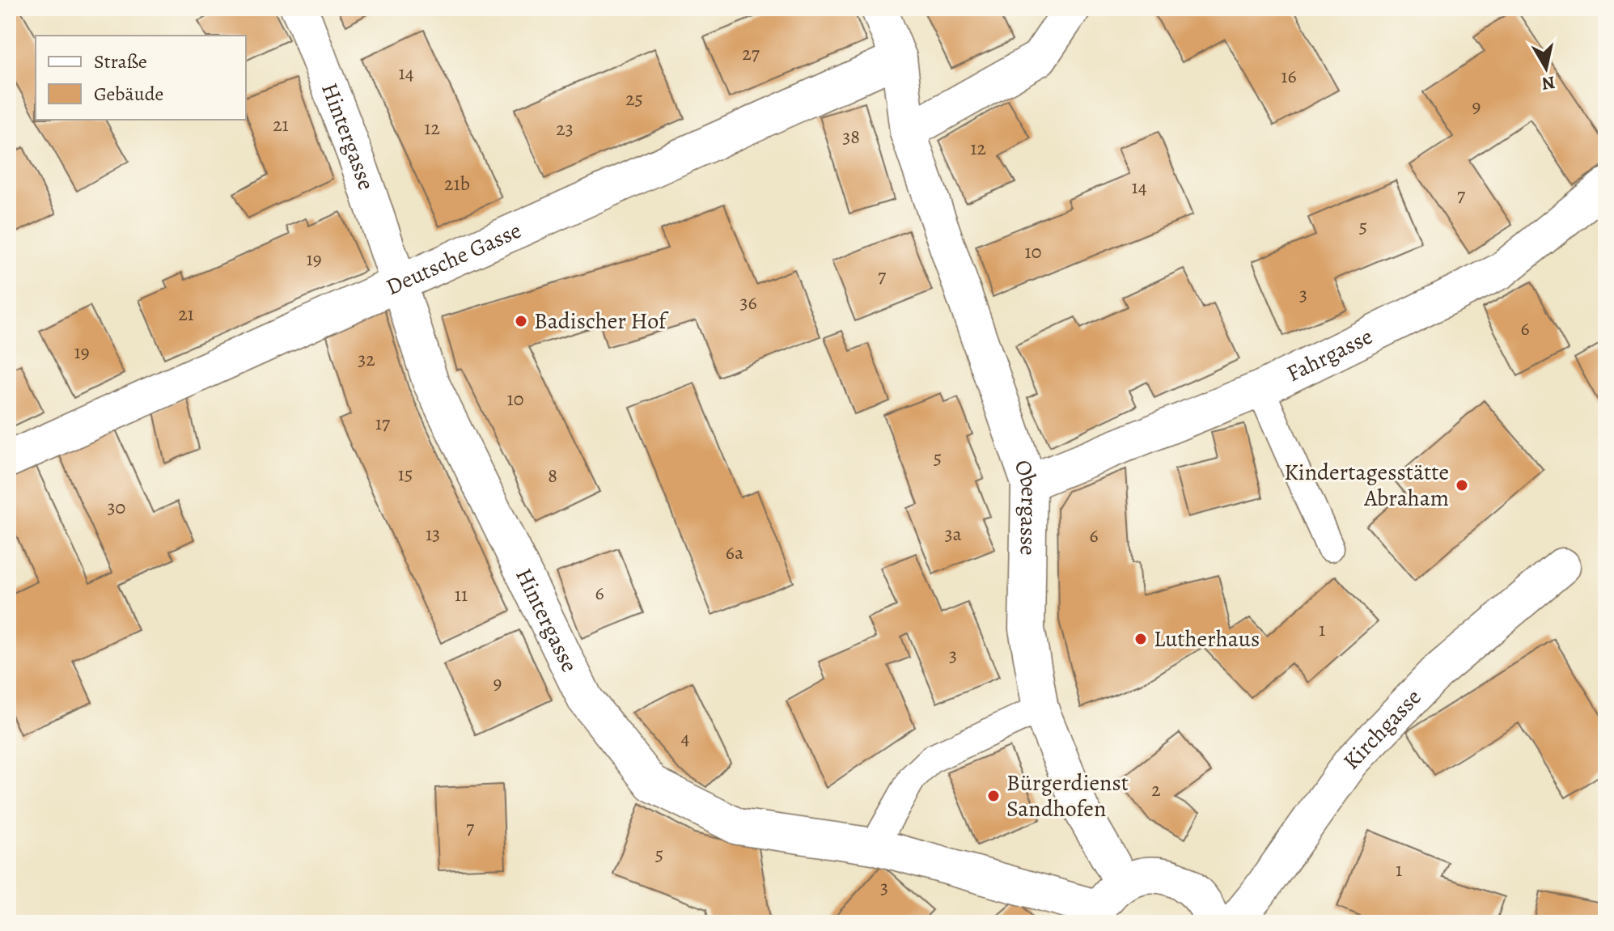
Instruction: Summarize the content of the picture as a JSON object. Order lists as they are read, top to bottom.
{
  "streets": {
    "street": [
      "Hintergasse",
      "Deutsche Gasse",
      "Fahrgasse",
      "Obergasse",
      "Kirchgasse"
    ]
  },
  "crossings": [
    ["Hintergasse", "Deutsche Gasse"],
    ["Deutsche Gasse", "Obergasse"],
    ["Fahrgasse", "Obergasse"]
  ],
  "places": [
    "Badischer Hof",
    "Kindertagesstätte Abraham",
    "Lutherhaus",
    "Bürgerdienst Sandhofen"
  ],
  "house_numbers": [
    "27",
    "14",
    "16",
    "25",
    "9",
    "21",
    "12",
    "23",
    "38",
    "12",
    "21b",
    "14",
    "7",
    "5",
    "10",
    "19",
    "7",
    "3",
    "36",
    "21",
    "6",
    "19",
    "32",
    "10",
    "17",
    "5",
    "15",
    "8",
    "30",
    "13",
    "3a",
    "6",
    "6a",
    "6",
    "11",
    "1",
    "3",
    "9",
    "4",
    "2",
    "7",
    "5",
    "1",
    "3"
  ],
  "legend": ["Straße", "Gebäude"],
  "north": "bottom"
}
